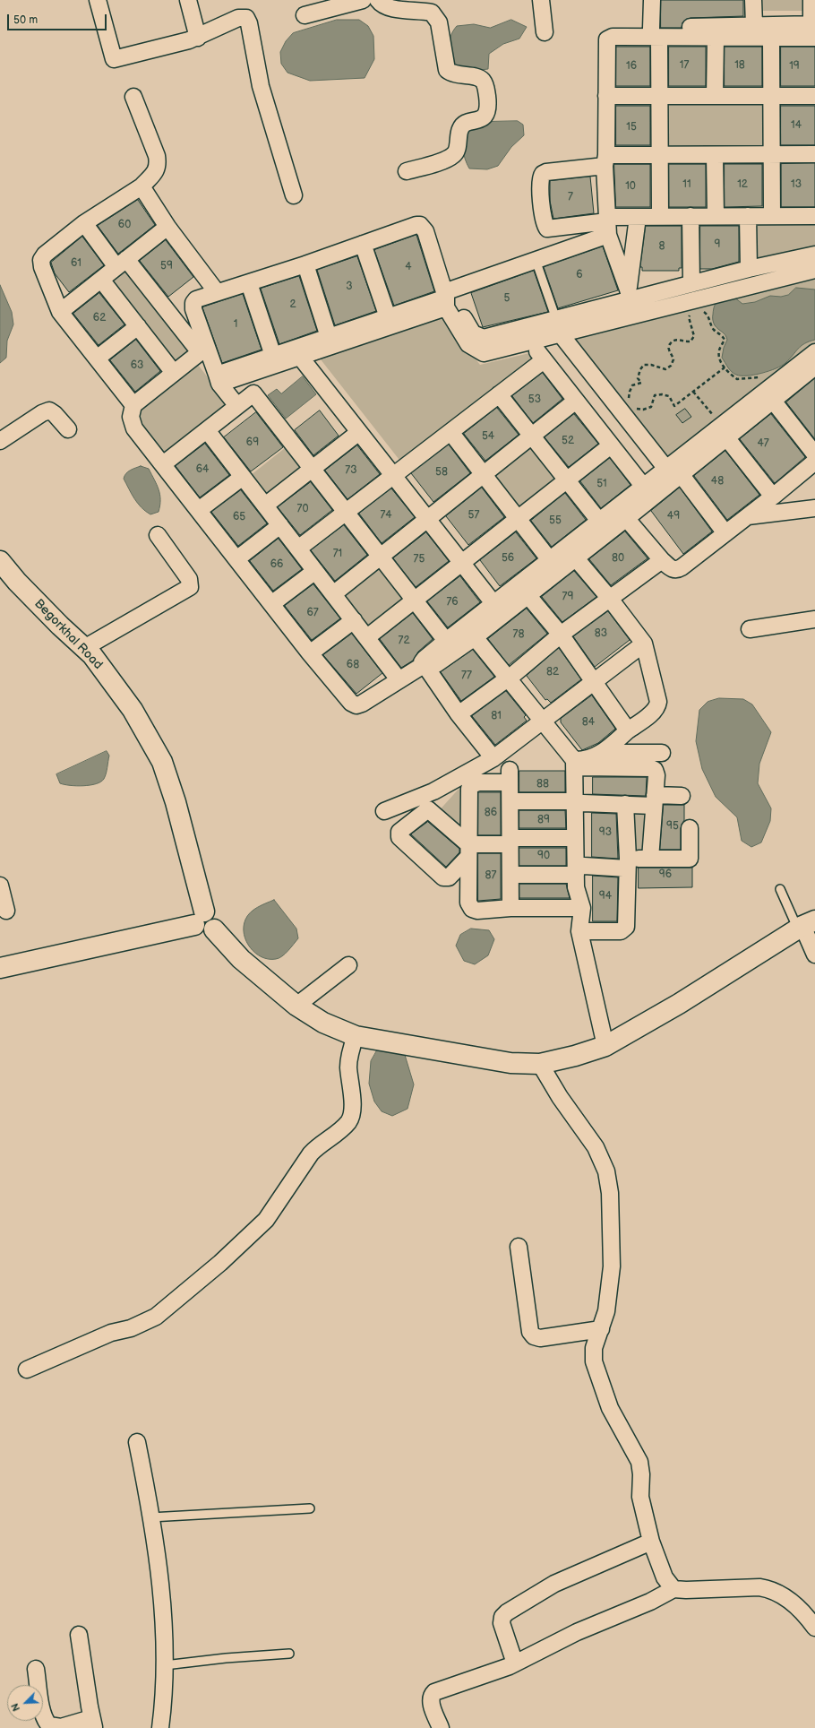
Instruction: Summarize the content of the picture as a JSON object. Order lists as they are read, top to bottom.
{
  "streets": {
    "street": ["Begorkhal Road"]
  },
  "house_numbers": [
    "17",
    "18",
    "16",
    "19",
    "14",
    "15",
    "11",
    "12",
    "13",
    "10",
    "7",
    "60",
    "9",
    "8",
    "61",
    "59",
    "4",
    "6",
    "3",
    "5",
    "2",
    "62",
    "1",
    "63",
    "53",
    "54",
    "52",
    "69",
    "47",
    "64",
    "73",
    "58",
    "48",
    "51",
    "70",
    "74",
    "57",
    "49",
    "65",
    "55",
    "71",
    "56",
    "80",
    "75",
    "66",
    "79",
    "76",
    "67",
    "83",
    "78",
    "72",
    "68",
    "82",
    "77",
    "81",
    "84",
    "88",
    "86",
    "89",
    "95",
    "93",
    "90",
    "96",
    "87",
    "94"
  ],
  "scale_bar": "50 m",
  "north": "bottom left"
}
